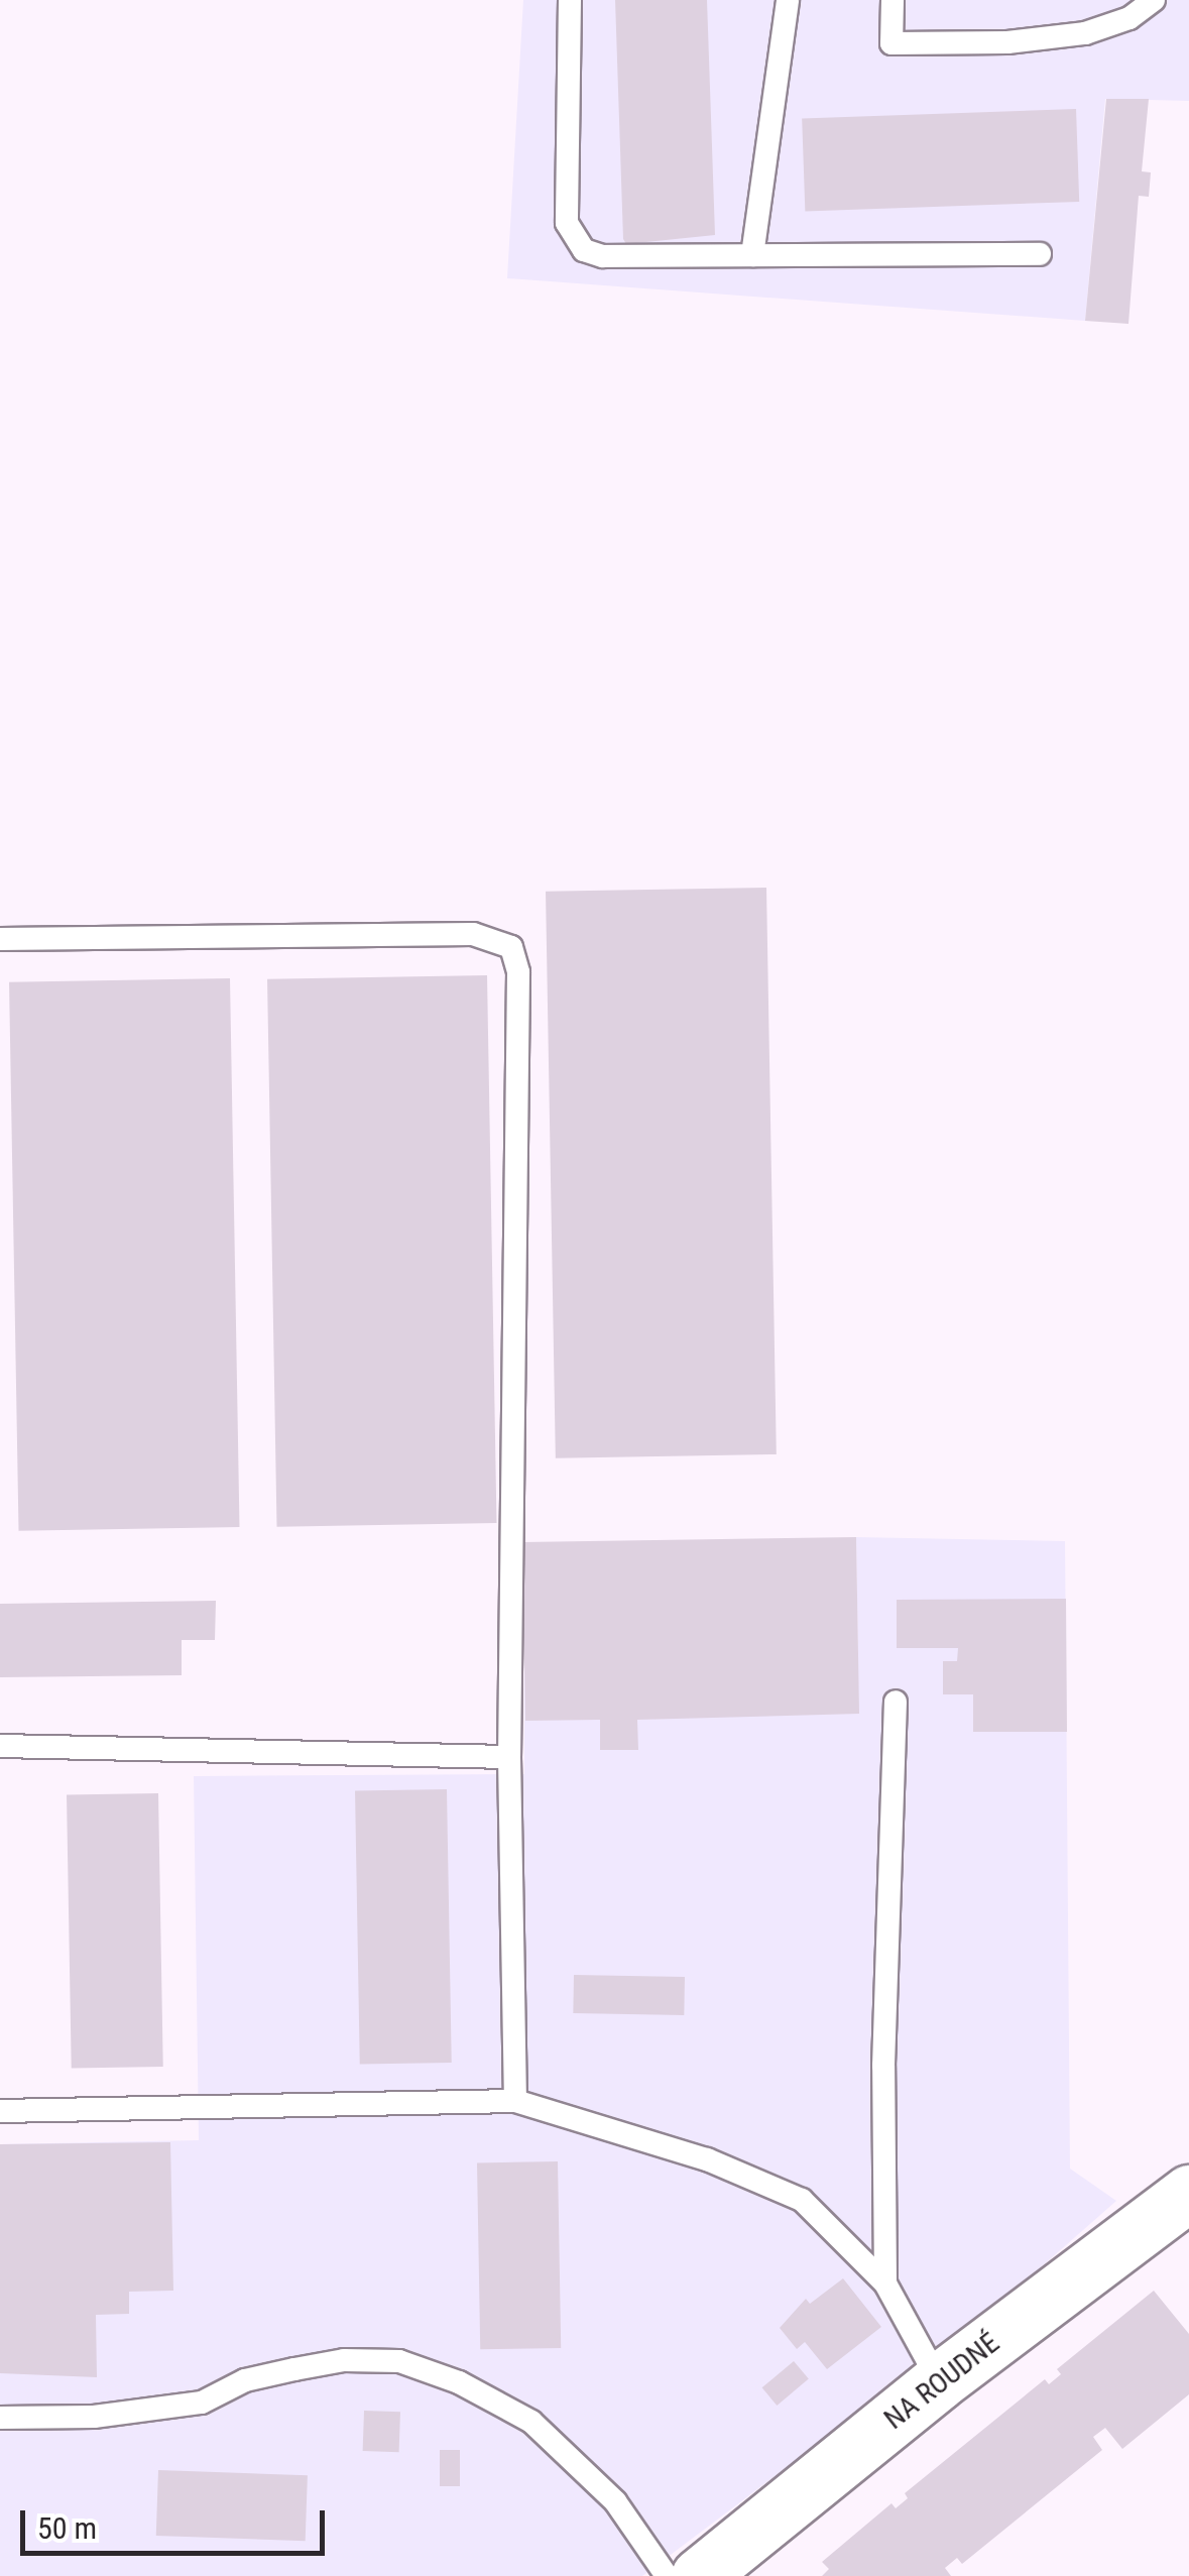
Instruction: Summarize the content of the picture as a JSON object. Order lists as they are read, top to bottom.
{
  "streets": {
    "street": ["NA ROUDNÉ"]
  },
  "scale_bar": "50 m"
}
